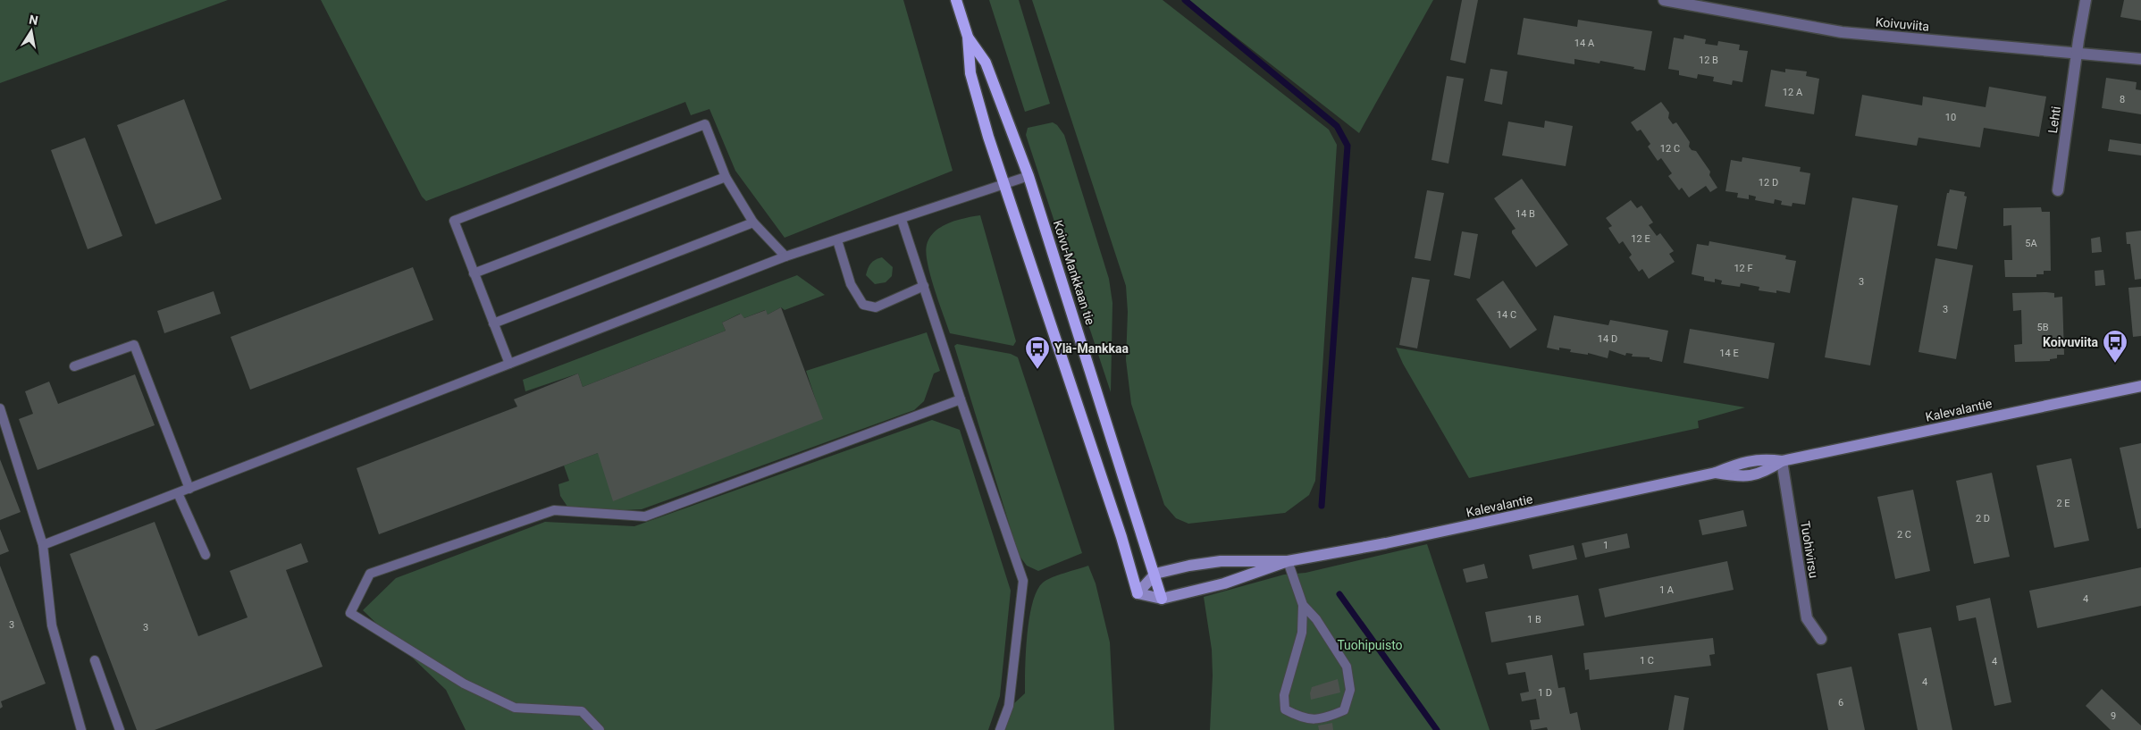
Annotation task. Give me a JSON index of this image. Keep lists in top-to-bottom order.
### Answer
{
  "streets": {
    "main road": ["Koivu-Mankkaan tie", "Kalevalantie"],
    "street": ["Koivuviita", "Lehti", "Tuohivirsu"]
  },
  "crossings": [
    ["Koivuviita", "Lehti"],
    ["Koivu-Mankkaan tie", "Kalevalantie"],
    ["Kalevalantie", "Tuohivirsu"]
  ],
  "parks": ["Tuohipuisto"],
  "places": {
    "bus stop": ["Koivuviita", "Ylä-Mankkaa"]
  },
  "house_numbers": [
    "14 A",
    "12 B",
    "12 A",
    "8",
    "10",
    "12 C",
    "12 D",
    "14 B",
    "12 E",
    "5A",
    "12 F",
    "3",
    "3",
    "14 C",
    "5B",
    "14 D",
    "14 E",
    "2 E",
    "2 D",
    "2 C",
    "1",
    "1 A",
    "4",
    "1 B",
    "3",
    "3",
    "1 C",
    "4",
    "4",
    "1 D",
    "6",
    "9"
  ],
  "north": "top"
}
